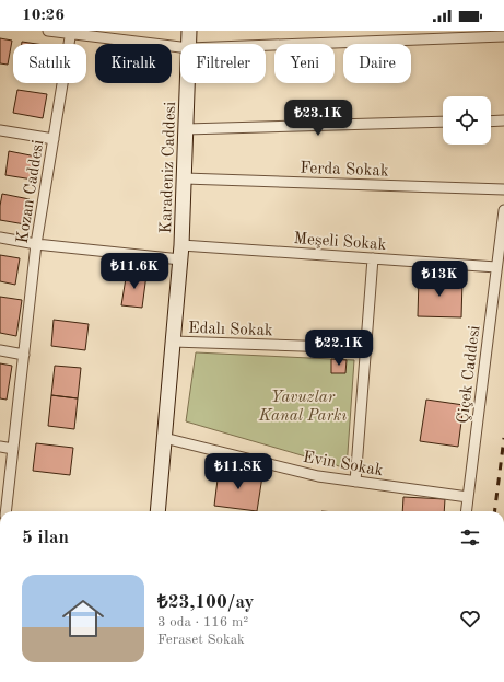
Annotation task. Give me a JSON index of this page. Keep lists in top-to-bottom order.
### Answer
{
  "streets": {
    "street": [
      "Karadeniz Caddesi",
      "Ferda Sokak",
      "Kozan Caddesi",
      "Meşeli Sokak",
      "Edalı Sokak",
      "Çiçek Caddesi",
      "Evin Sokak"
    ]
  },
  "crossings": [
    ["Karadeniz Caddesi", "Ferda Sokak"],
    ["Karadeniz Caddesi", "Meşeli Sokak"],
    ["Karadeniz Caddesi", "Edalı Sokak"],
    ["Karadeniz Caddesi", "Evin Sokak"],
    ["Kozan Caddesi", "Meşeli Sokak"],
    ["Meşeli Sokak", "Çiçek Caddesi"],
    ["Çiçek Caddesi", "Evin Sokak"]
  ],
  "parks": ["Yavuzlar Kanal Parkı"],
  "page": {
    "status": "10:26",
    "chip": [
      "Satılık",
      "Kiralık",
      "Filtreler",
      "Yeni",
      "Daire"
    ],
    "price": [
      "₺23.1K",
      "₺11.6K",
      "₺13K",
      "₺22.1K",
      "₺11.8K"
    ],
    "heading": "5 ilan",
    "list": [
      {
        "name": "₺23,100/ay",
        "note": "3 oda · 116 m² · Feraset Sokak"
      }
    ]
  }
}
